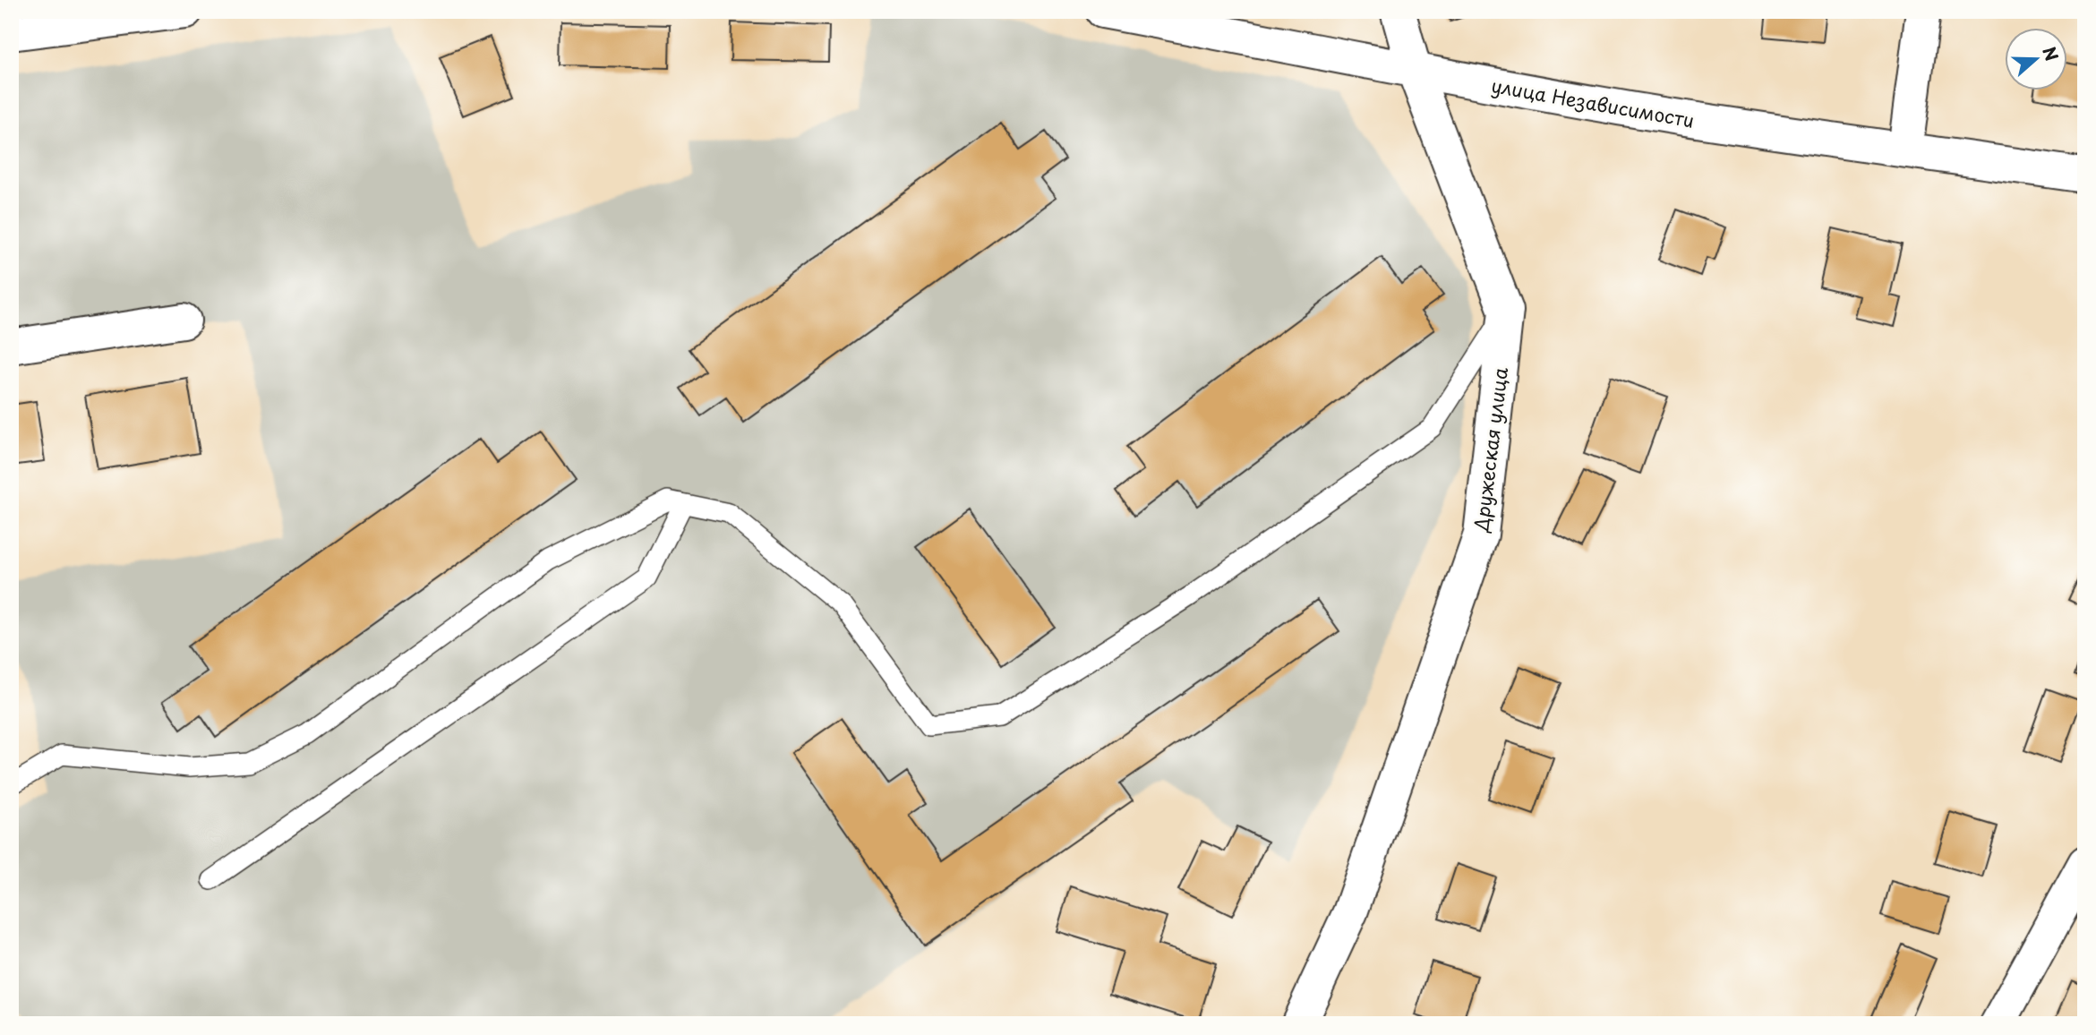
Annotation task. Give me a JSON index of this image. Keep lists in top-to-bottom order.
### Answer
{
  "streets": {
    "street": ["улица Независимости", "Дружеская улица"]
  },
  "crossings": [
    ["улица Независимости", "Дружеская улица"]
  ],
  "north": "right"
}
